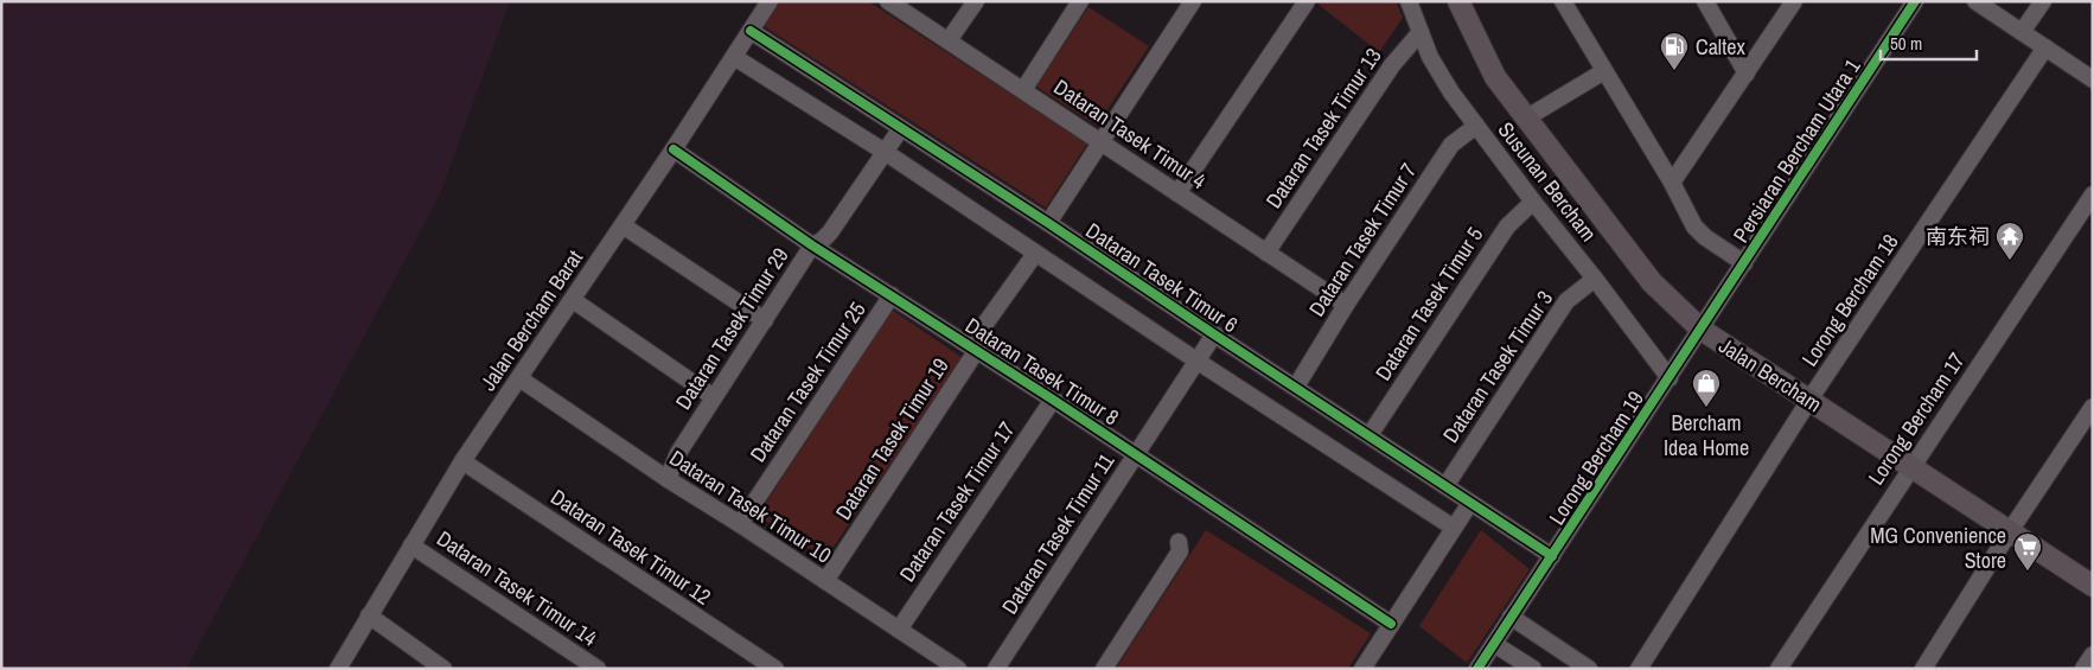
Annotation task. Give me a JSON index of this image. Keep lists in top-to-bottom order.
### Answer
{
  "streets": {
    "main road": ["Jalan Bercham"],
    "street": [
      "Dataran Tasek Timur 13",
      "Dataran Tasek Timur 4",
      "Persiaran Bercham Utara 1",
      "Susunan Bercham",
      "Dataran Tasek Timur 7",
      "Dataran Tasek Timur 6",
      "Lorong Bercham 18",
      "Dataran Tasek Timur 5",
      "Jalan Bercham Barat",
      "Dataran Tasek Timur 29",
      "Dataran Tasek Timur 3",
      "Dataran Tasek Timur 8",
      "Dataran Tasek Timur 25",
      "Lorong Bercham 17",
      "Dataran Tasek Timur 19",
      "Lorong Bercham 19",
      "Dataran Tasek Timur 17",
      "Dataran Tasek Timur 10",
      "Dataran Tasek Timur 11",
      "Dataran Tasek Timur 12",
      "Dataran Tasek Timur 14"
    ]
  },
  "crossings": [
    ["Dataran Tasek Timur 13", "Dataran Tasek Timur 4"],
    ["Dataran Tasek Timur 13", "Susunan Bercham"],
    ["Dataran Tasek Timur 4", "Dataran Tasek Timur 7"],
    ["Persiaran Bercham Utara 1", "Jalan Bercham"],
    ["Persiaran Bercham Utara 1", "Lorong Bercham 19"],
    ["Susunan Bercham", "Dataran Tasek Timur 7"],
    ["Susunan Bercham", "Dataran Tasek Timur 5"],
    ["Susunan Bercham", "Dataran Tasek Timur 3"],
    ["Susunan Bercham", "Lorong Bercham 19"],
    ["Dataran Tasek Timur 7", "Dataran Tasek Timur 6"],
    ["Dataran Tasek Timur 6", "Dataran Tasek Timur 5"],
    ["Dataran Tasek Timur 6", "Jalan Bercham Barat"],
    ["Dataran Tasek Timur 6", "Dataran Tasek Timur 29"],
    ["Dataran Tasek Timur 6", "Dataran Tasek Timur 3"],
    ["Dataran Tasek Timur 6", "Lorong Bercham 19"],
    ["Dataran Tasek Timur 6", "Dataran Tasek Timur 11"],
    ["Lorong Bercham 18", "Jalan Bercham"],
    ["Jalan Bercham Barat", "Dataran Tasek Timur 8"],
    ["Jalan Bercham Barat", "Dataran Tasek Timur 10"],
    ["Jalan Bercham Barat", "Dataran Tasek Timur 12"],
    ["Jalan Bercham Barat", "Dataran Tasek Timur 14"],
    ["Dataran Tasek Timur 29", "Dataran Tasek Timur 8"],
    ["Dataran Tasek Timur 29", "Dataran Tasek Timur 10"],
    ["Dataran Tasek Timur 8", "Dataran Tasek Timur 25"],
    ["Dataran Tasek Timur 8", "Dataran Tasek Timur 19"],
    ["Dataran Tasek Timur 8", "Dataran Tasek Timur 17"],
    ["Dataran Tasek Timur 8", "Dataran Tasek Timur 11"],
    ["Jalan Bercham", "Lorong Bercham 17"],
    ["Jalan Bercham", "Lorong Bercham 19"],
    ["Dataran Tasek Timur 25", "Dataran Tasek Timur 10"],
    ["Dataran Tasek Timur 19", "Dataran Tasek Timur 10"],
    ["Dataran Tasek Timur 17", "Dataran Tasek Timur 10"]
  ],
  "places": {
    "fuel station": ["Caltex"],
    "temple": ["南东祠"],
    "shop": ["Bercham Idea Home"],
    "supermarket": ["MG Convenience Store"]
  },
  "scale_bar": "50 m"
}
